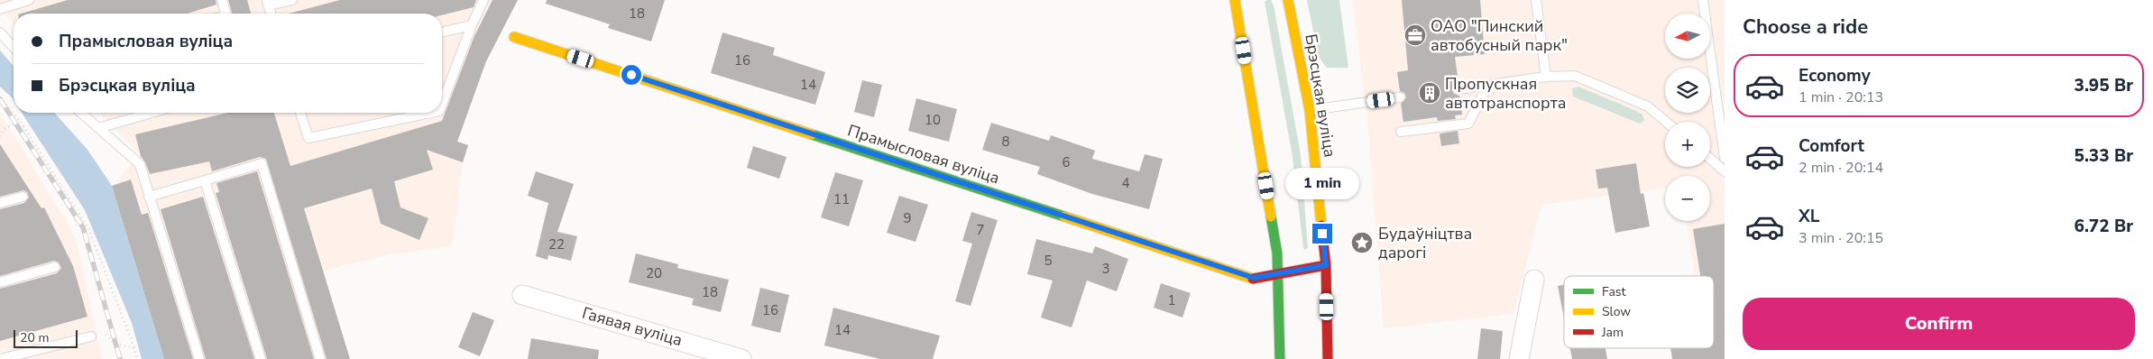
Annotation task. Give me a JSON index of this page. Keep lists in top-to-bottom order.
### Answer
{
  "streets": {
    "street": ["Брэсцкая вуліца", "Прамысловая вуліца", "Гаявая вуліца"]
  },
  "crossings": [
    ["Брэсцкая вуліца", "Прамысловая вуліца"]
  ],
  "places": {
    "office": ["ОАО \"Пинский автобусный парк\""],
    "building": ["Пропускная автотранспорта"],
    "place": ["Будаўніцтва дарогі"]
  },
  "house_numbers": [
    "18",
    "16",
    "14",
    "10",
    "8",
    "6",
    "4",
    "11",
    "9",
    "7",
    "22",
    "5",
    "3",
    "20",
    "18",
    "1",
    "16",
    "14"
  ],
  "legend": ["Fast", "Slow", "Jam"],
  "scale_bar": "20 m",
  "north": "left",
  "page": {
    "heading": "Choose a ride",
    "map_buttons": ["+", "−"],
    "banner": ["Прамысловая вуліца", "Брэсцкая вуліца"],
    "list": [
      {
        "name": "Economy",
        "note": "1 min · 20:13",
        "value": "3.95 Br"
      },
      {
        "name": "Comfort",
        "note": "2 min · 20:14",
        "value": "5.33 Br"
      },
      {
        "name": "XL",
        "note": "3 min · 20:15",
        "value": "6.72 Br"
      }
    ],
    "bubble": "1 min",
    "buttons": "Confirm",
    "scale": "20 m"
  }
}
